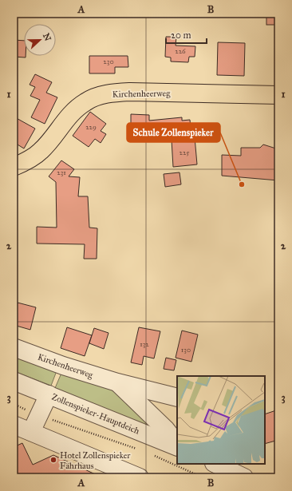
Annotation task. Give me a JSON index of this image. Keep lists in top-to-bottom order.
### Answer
{
  "streets": {
    "main road": ["Kirchenheerweg"],
    "street": ["Zollenspieker-Hauptdeich"]
  },
  "places": ["Schule Zollenspieker", "Hotel Zollenspieker Fährhaus"],
  "house_numbers": [
    "226",
    "230",
    "229",
    "225",
    "231",
    "132",
    "130"
  ],
  "scale_bar": "20 m",
  "north": "right",
  "grid": {
    "columns": ["A", "B"],
    "rows": ["1", "2", "3"]
  }
}
